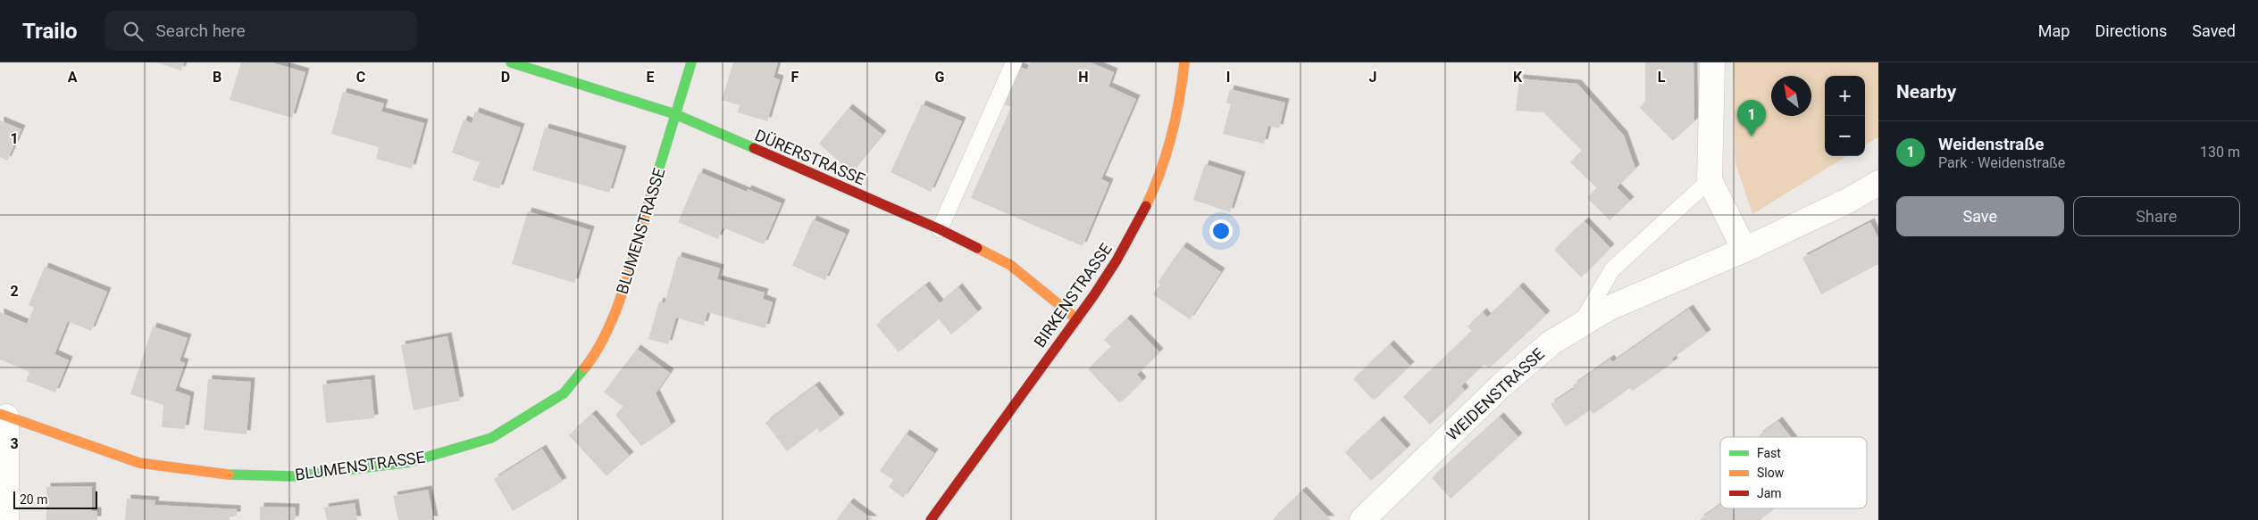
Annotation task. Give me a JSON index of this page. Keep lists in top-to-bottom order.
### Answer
{
  "streets": {
    "street": [
      "DÜRERSTRASSE",
      "BLUMENSTRASSE",
      "BIRKENSTRASSE",
      "WEIDENSTRASSE"
    ]
  },
  "crossings": [
    ["DÜRERSTRASSE", "BLUMENSTRASSE"],
    ["DÜRERSTRASSE", "BIRKENSTRASSE"]
  ],
  "legend": ["Fast", "Slow", "Jam"],
  "scale_bar": "20 m",
  "north": "top left",
  "page": {
    "header": "Trailo",
    "search": "Search here",
    "nav": ["Map", "Directions", "Saved"],
    "heading": "Nearby",
    "map_buttons": ["+", "−"],
    "pins": "1",
    "list": [
      {
        "mark": "1",
        "name": "Weidenstraße",
        "note": "Park · Weidenstraße",
        "value": "130 m"
      }
    ],
    "buttons": ["Save", "Share"],
    "scale": "20 m"
  },
  "grid": {
    "columns": [
      "A",
      "B",
      "C",
      "D",
      "E",
      "F",
      "G",
      "H",
      "I",
      "J",
      "K",
      "L"
    ],
    "rows": ["1", "2", "3"]
  }
}
